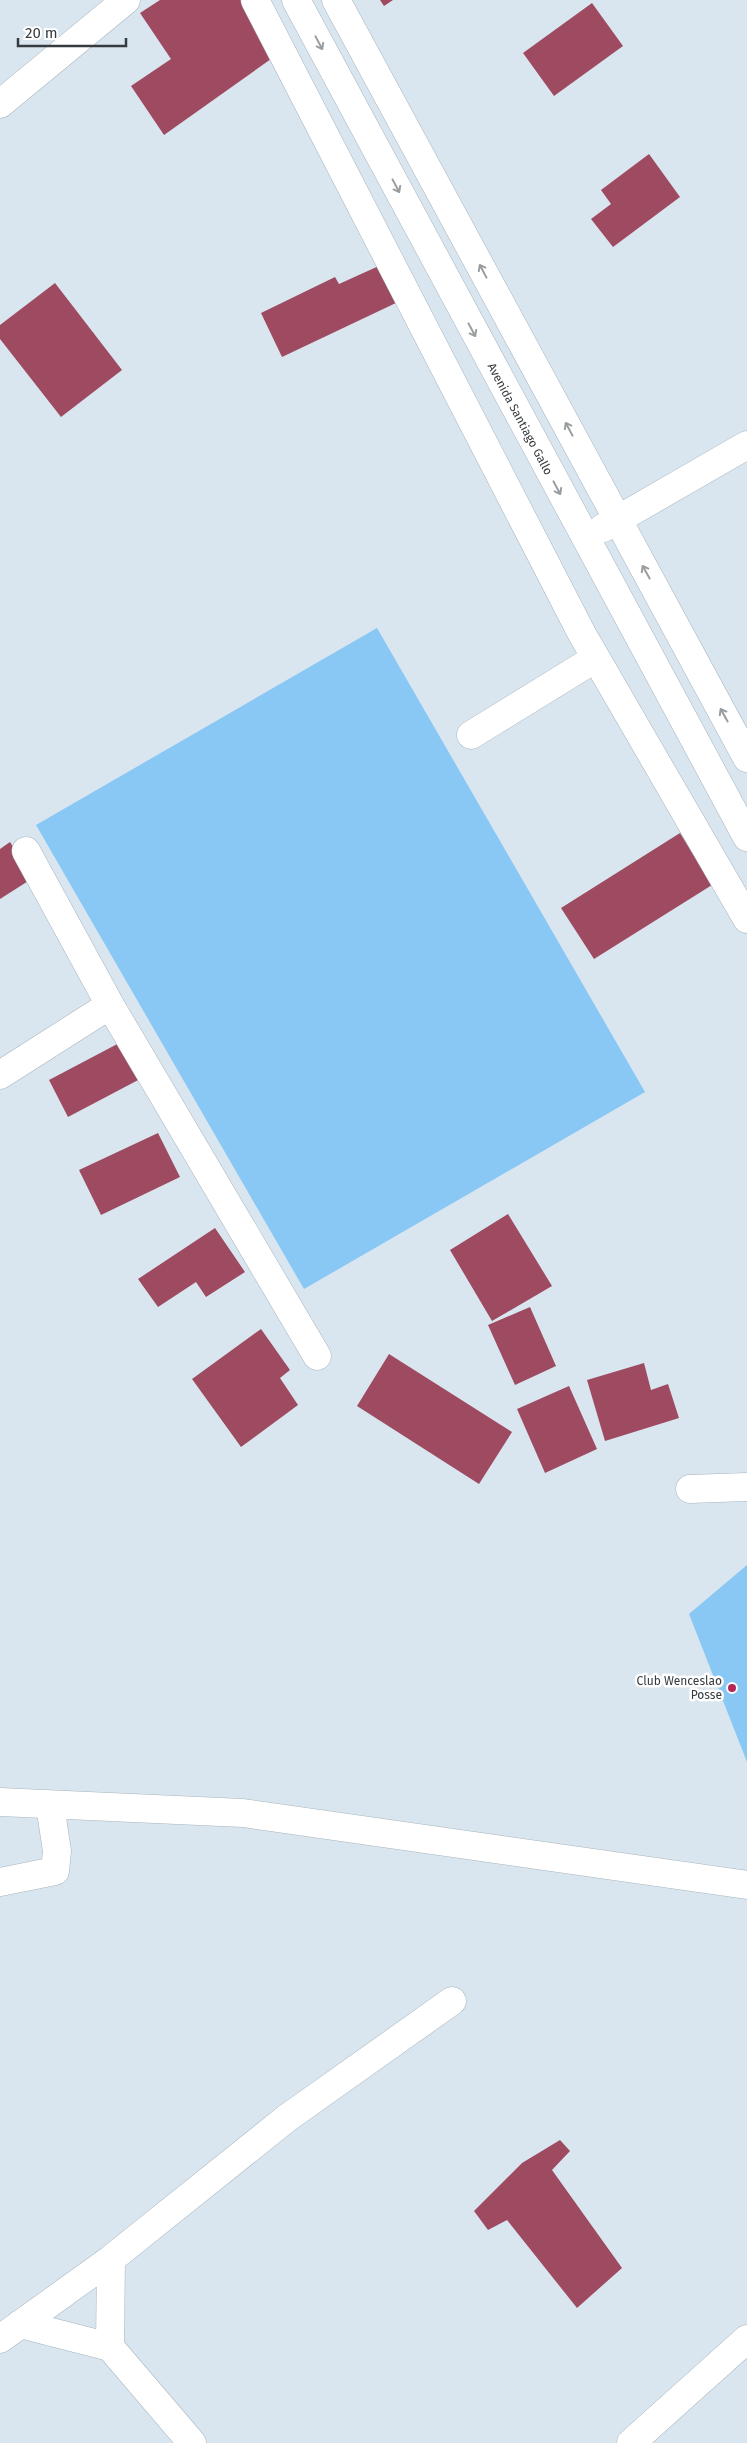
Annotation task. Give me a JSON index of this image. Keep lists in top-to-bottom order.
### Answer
{
  "streets": {
    "street": ["Avenida Santiago Gallo"]
  },
  "places": ["Club Wenceslao Posse"],
  "scale_bar": "20 m"
}
